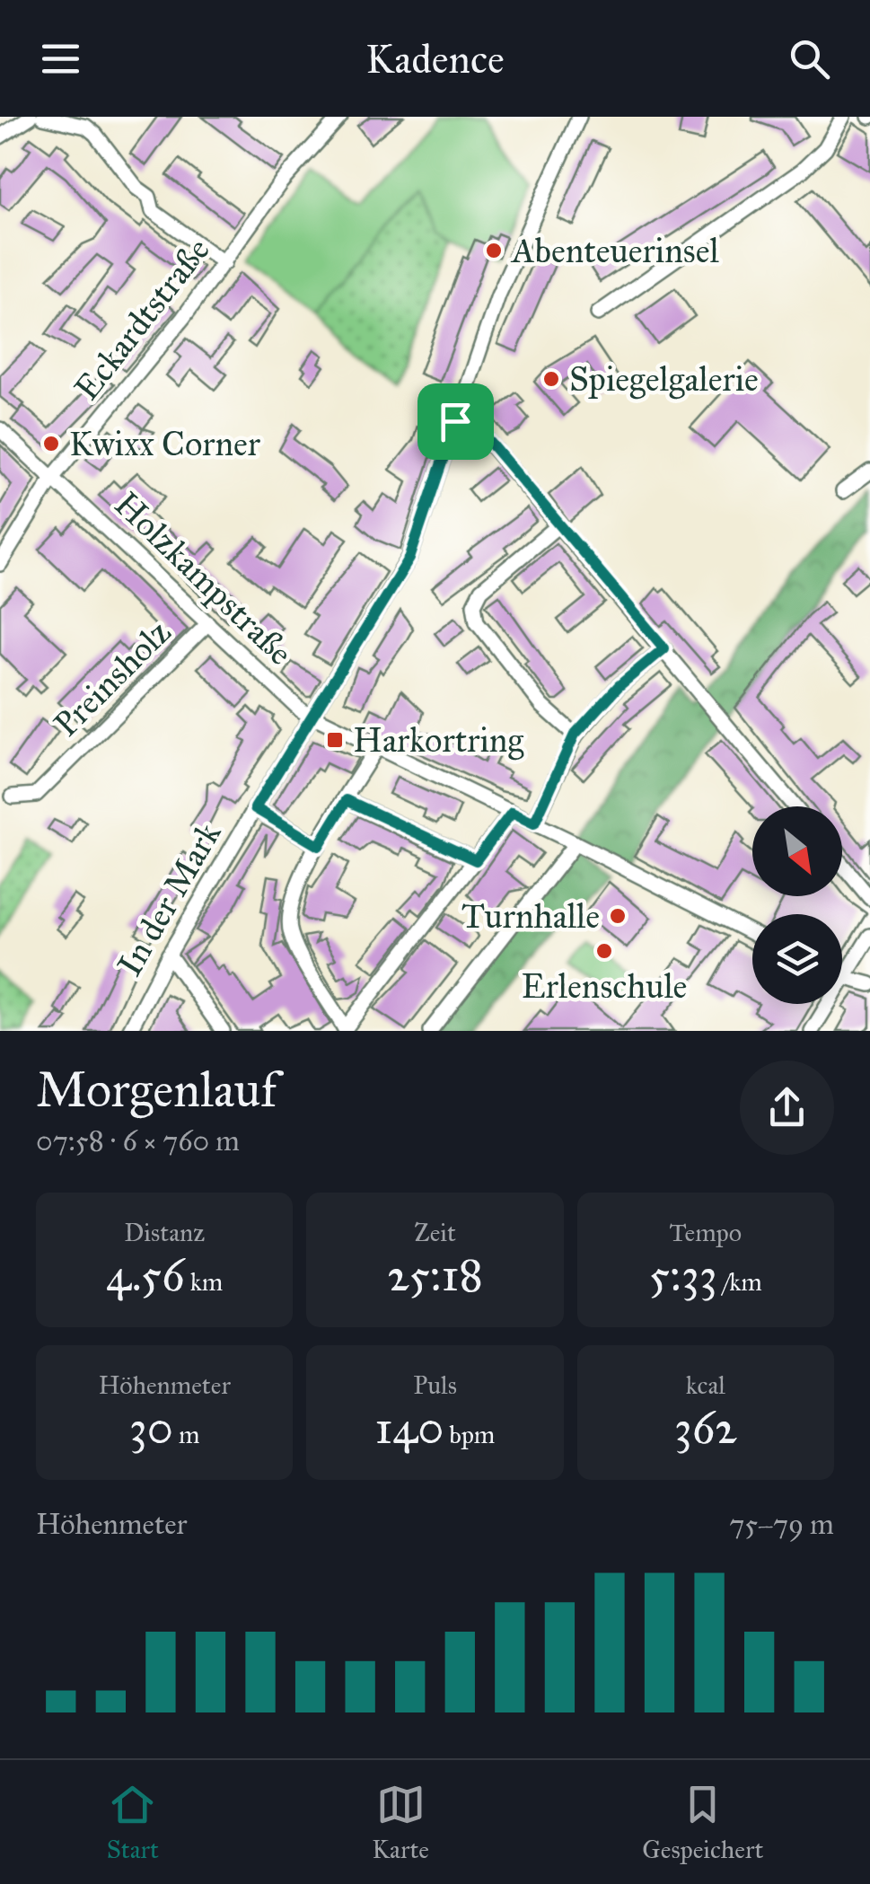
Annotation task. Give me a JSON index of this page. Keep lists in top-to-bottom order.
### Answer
{
  "streets": {
    "street": [
      "Eckardtstraße",
      "Holzkampstraße",
      "Preinsholz",
      "In der Mark"
    ]
  },
  "crossings": [
    ["Eckardtstraße", "Holzkampstraße"],
    ["Holzkampstraße", "Preinsholz"],
    ["Holzkampstraße", "In der Mark"]
  ],
  "places": {
    "other": [
      "Abenteuerinsel",
      "Spiegelgalerie",
      "Kwixx Corner",
      "Turnhalle",
      "Erlenschule"
    ],
    "transit": ["Harkortring"]
  },
  "north": "bottom right",
  "page": {
    "header": "Kadence",
    "heading": ["Morgenlauf", "07:58 · 6 × 760 m"],
    "stats": [
      ["Distanz", "4.56 km"],
      ["Zeit", "25:18"],
      ["Tempo", "5:33 /km"],
      ["Höhenmeter", "30 m"],
      ["Puls", "140 bpm"],
      ["kcal", "362"]
    ],
    "chart": ["Höhenmeter", "75–79 m"],
    "tabs": ["Start", "Karte", "Gespeichert"]
  }
}
